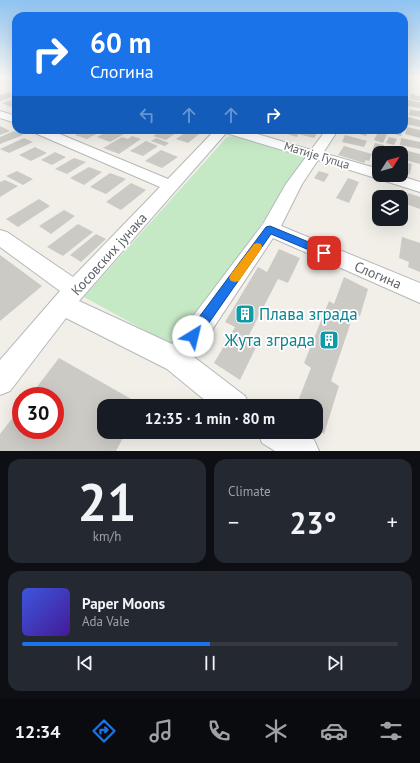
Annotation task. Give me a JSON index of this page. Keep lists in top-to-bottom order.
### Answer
{
  "streets": {
    "street": ["Матије Гупца", "Косовских јунака", "Слогина"]
  },
  "places": {
    "building": ["Плава зграда", "Жута зграда"]
  },
  "north": "top right",
  "page": {
    "turn": ["60 m", "Слогина"],
    "limit": "30",
    "trip": "12:35 · 1 min · 80 m",
    "tile": [
      ["21", "km/h"],
      "Climate"
    ],
    "heat": ["−", "23°", "+"],
    "song": ["Paper Moons", "Ada Vale"],
    "tabs": "12:34"
  }
}
